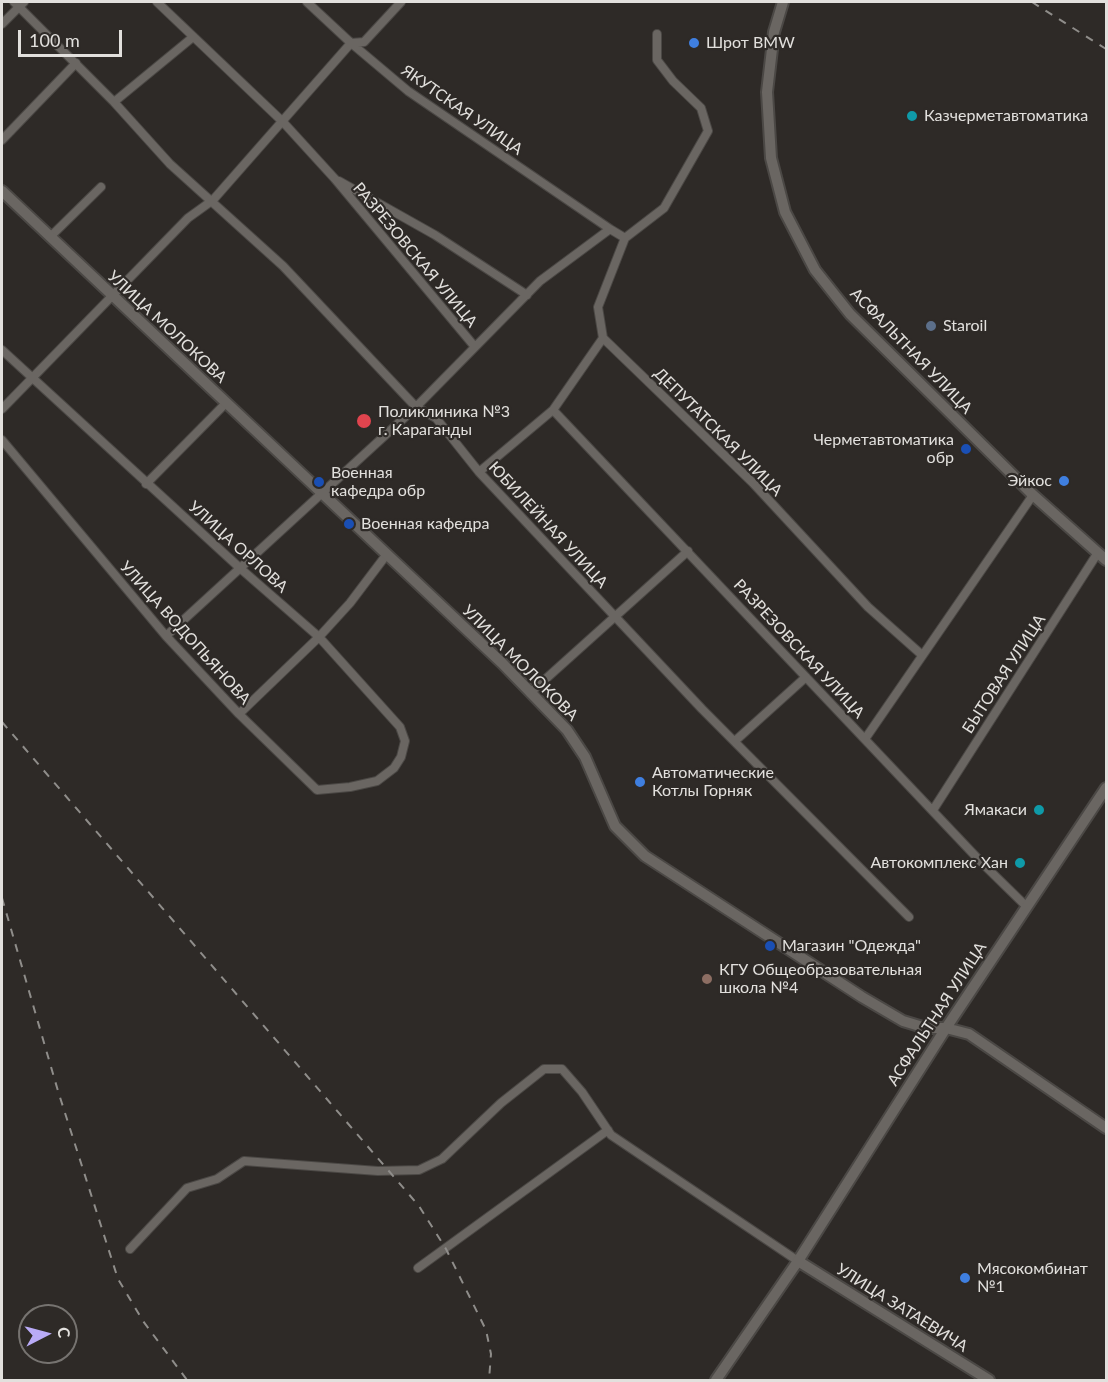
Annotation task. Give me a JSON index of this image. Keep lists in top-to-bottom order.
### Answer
{
  "streets": {
    "street": [
      "ЯКУТСКАЯ УЛИЦА",
      "РАЗРЕЗОВСКАЯ УЛИЦА",
      "УЛИЦА МОЛОКОВА",
      "АСФАЛЬТНАЯ УЛИЦА",
      "ДЕПУТАТСКАЯ УЛИЦА",
      "ЮБИЛЕЙНАЯ УЛИЦА",
      "УЛИЦА ОРЛОВА",
      "УЛИЦА ВОДОПЬЯНОВА",
      "БЫТОВАЯ УЛИЦА",
      "УЛИЦА ЗАТАЕВИЧА"
    ]
  },
  "crossings": [
    ["РАЗРЕЗОВСКАЯ УЛИЦА", "АСФАЛЬТНАЯ УЛИЦА"],
    ["РАЗРЕЗОВСКАЯ УЛИЦА", "БЫТОВАЯ УЛИЦА"],
    ["УЛИЦА МОЛОКОВА", "АСФАЛЬТНАЯ УЛИЦА"],
    ["АСФАЛЬТНАЯ УЛИЦА", "БЫТОВАЯ УЛИЦА"],
    ["АСФАЛЬТНАЯ УЛИЦА", "УЛИЦА ЗАТАЕВИЧА"],
    ["УЛИЦА ОРЛОВА", "УЛИЦА ВОДОПЬЯНОВА"]
  ],
  "places": [
    "Шрот BMW",
    "Казчерметавтоматика",
    "Staroil",
    "Поликлиника №3 г. Караганды",
    "Черметавтоматика обр",
    "Эйкос",
    "Военная кафедра обр",
    "Военная кафедра",
    "Автоматические Котлы Горняк",
    "Ямакаси",
    "Автокомплекс Хан",
    "Магазин \"Одежда\"",
    "КГУ Общеобразовательная школа №4",
    "Мясокомбинат №1"
  ],
  "scale_bar": "100 m",
  "north": "right"
}
